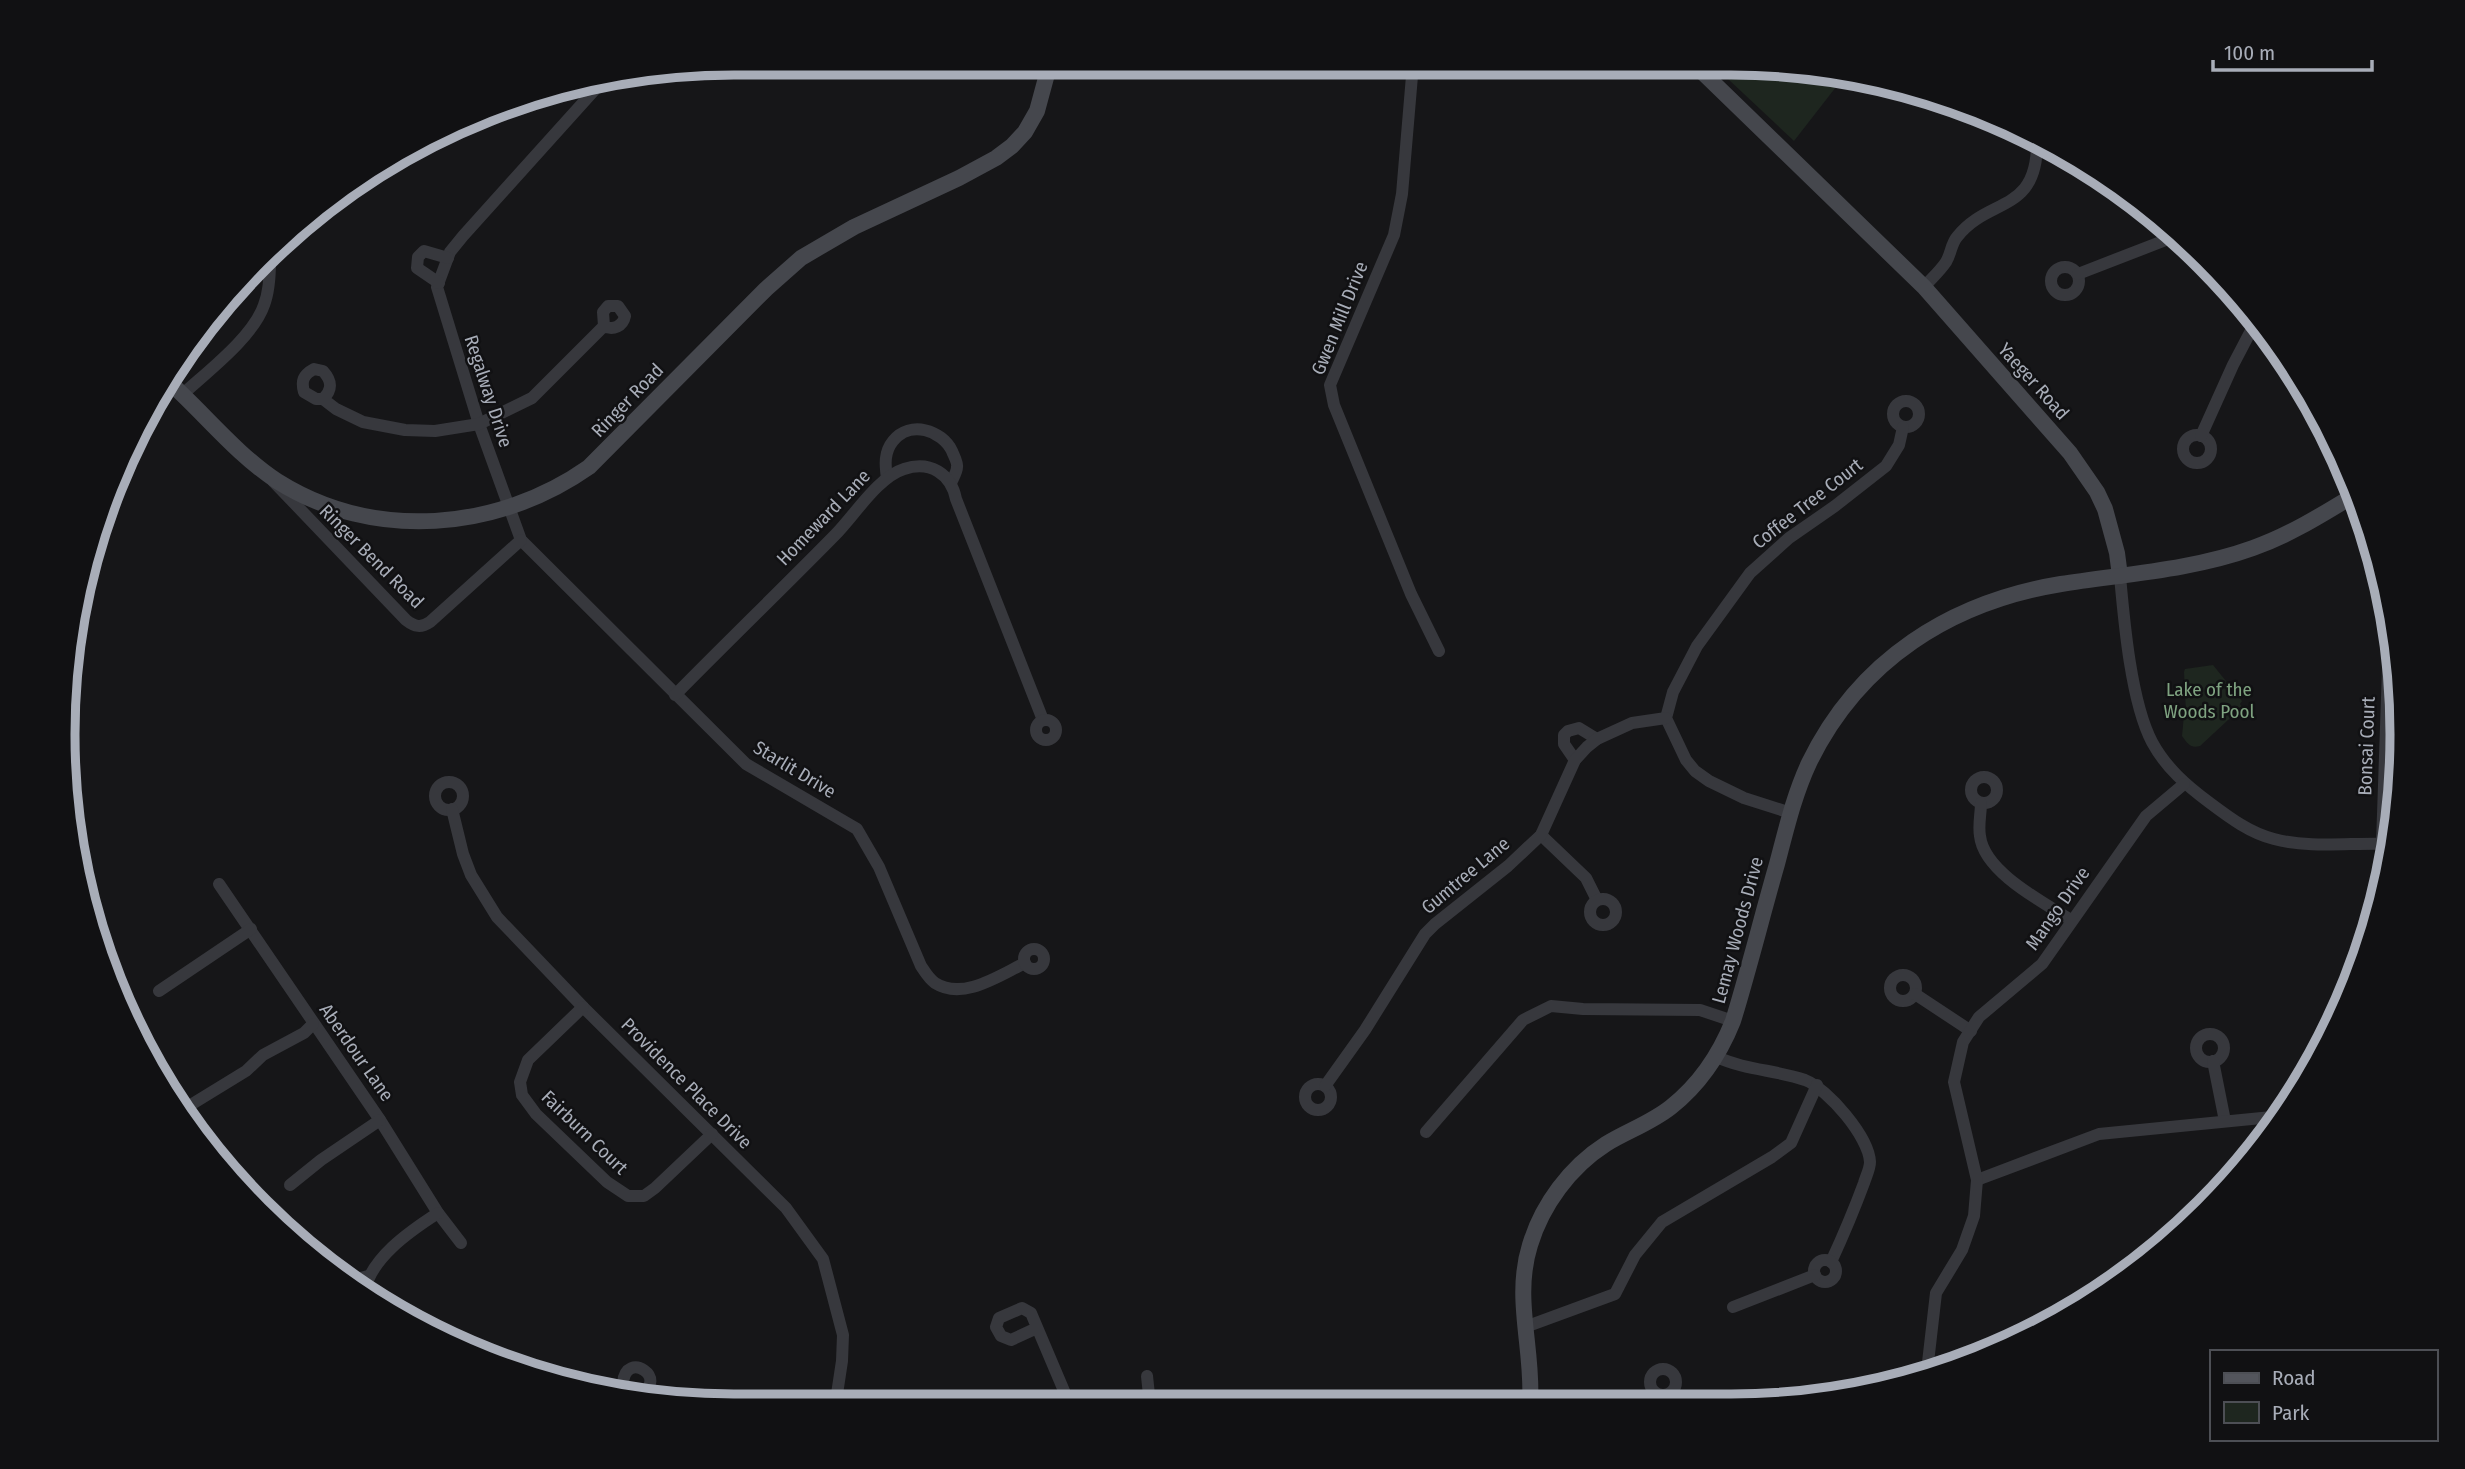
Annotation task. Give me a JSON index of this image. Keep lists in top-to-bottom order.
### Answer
{
  "streets": {
    "street": [
      "Gwen Mill Drive",
      "Yaeger Road",
      "Regalway Drive",
      "Ringer Road",
      "Coffee Tree Court",
      "Homeward Lane",
      "Ringer Bend Road",
      "Bonsai Court",
      "Starlit Drive",
      "Gumtree Lane",
      "Mango Drive",
      "Lemay Woods Drive",
      "Aberdour Lane",
      "Providence Place Drive",
      "Fairburn Court"
    ]
  },
  "crossings": [
    ["Yaeger Road", "Lemay Woods Drive"],
    ["Regalway Drive", "Ringer Road"],
    ["Regalway Drive", "Starlit Drive"],
    ["Ringer Road", "Ringer Bend Road"],
    ["Ringer Road", "Starlit Drive"],
    ["Coffee Tree Court", "Gumtree Lane"],
    ["Homeward Lane", "Starlit Drive"],
    ["Ringer Bend Road", "Starlit Drive"],
    ["Providence Place Drive", "Fairburn Court"]
  ],
  "parks": ["Lake of the Woods Pool"],
  "legend": ["Road", "Park"],
  "scale_bar": "100 m"
}
